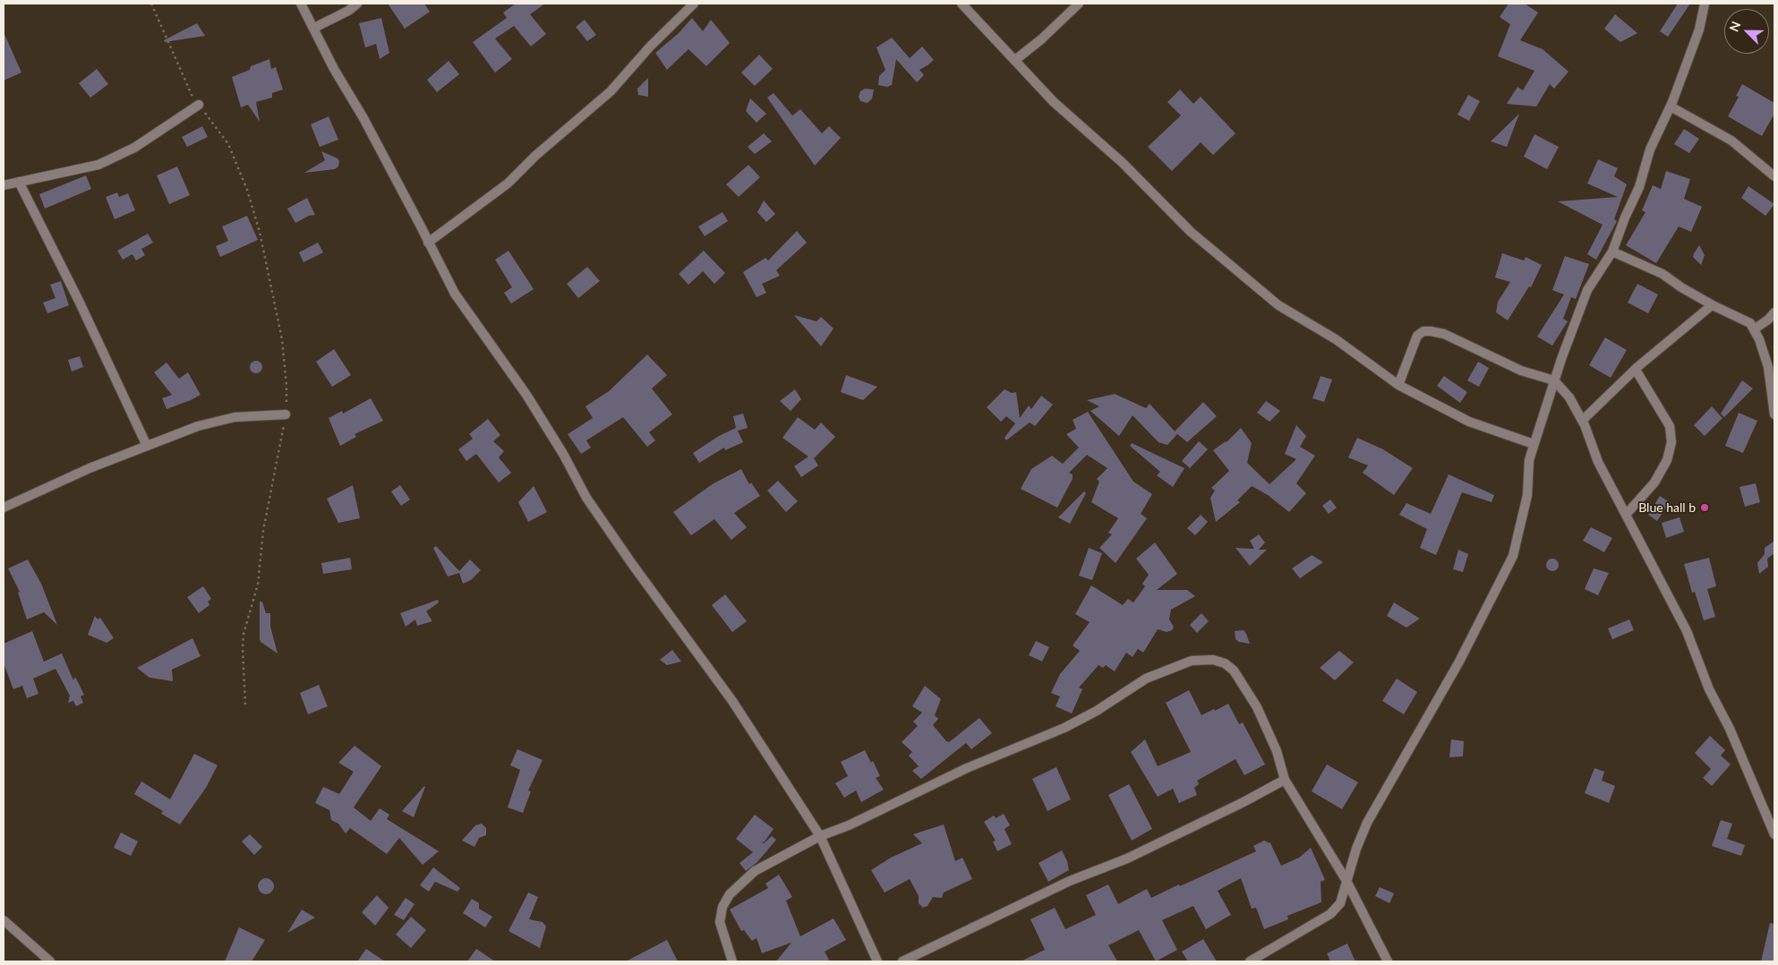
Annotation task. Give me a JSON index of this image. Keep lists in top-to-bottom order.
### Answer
{
  "places": ["Blue hall b"],
  "north": "top left"
}
